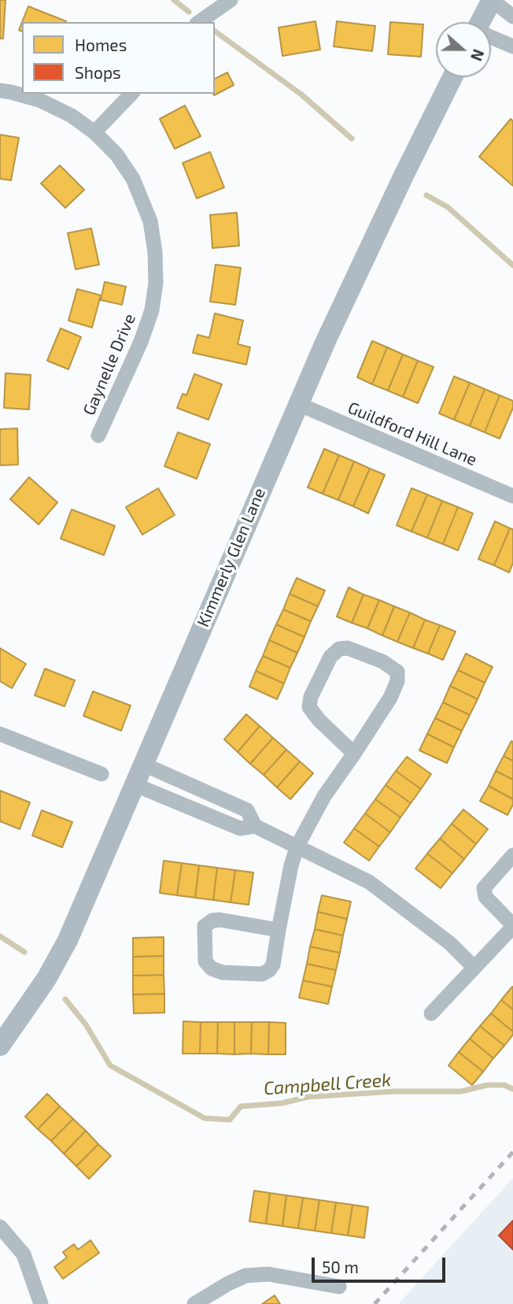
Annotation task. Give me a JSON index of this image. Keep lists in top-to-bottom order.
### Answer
{
  "streets": {
    "street": ["Gaynelle Drive", "Guildford Hill Lane", "Kimmerly Glen Lane"]
  },
  "crossings": [
    ["Guildford Hill Lane", "Kimmerly Glen Lane"]
  ],
  "water": ["Campbell Creek"],
  "legend": ["Homes", "Shops"],
  "scale_bar": "50 m",
  "north": "right"
}
